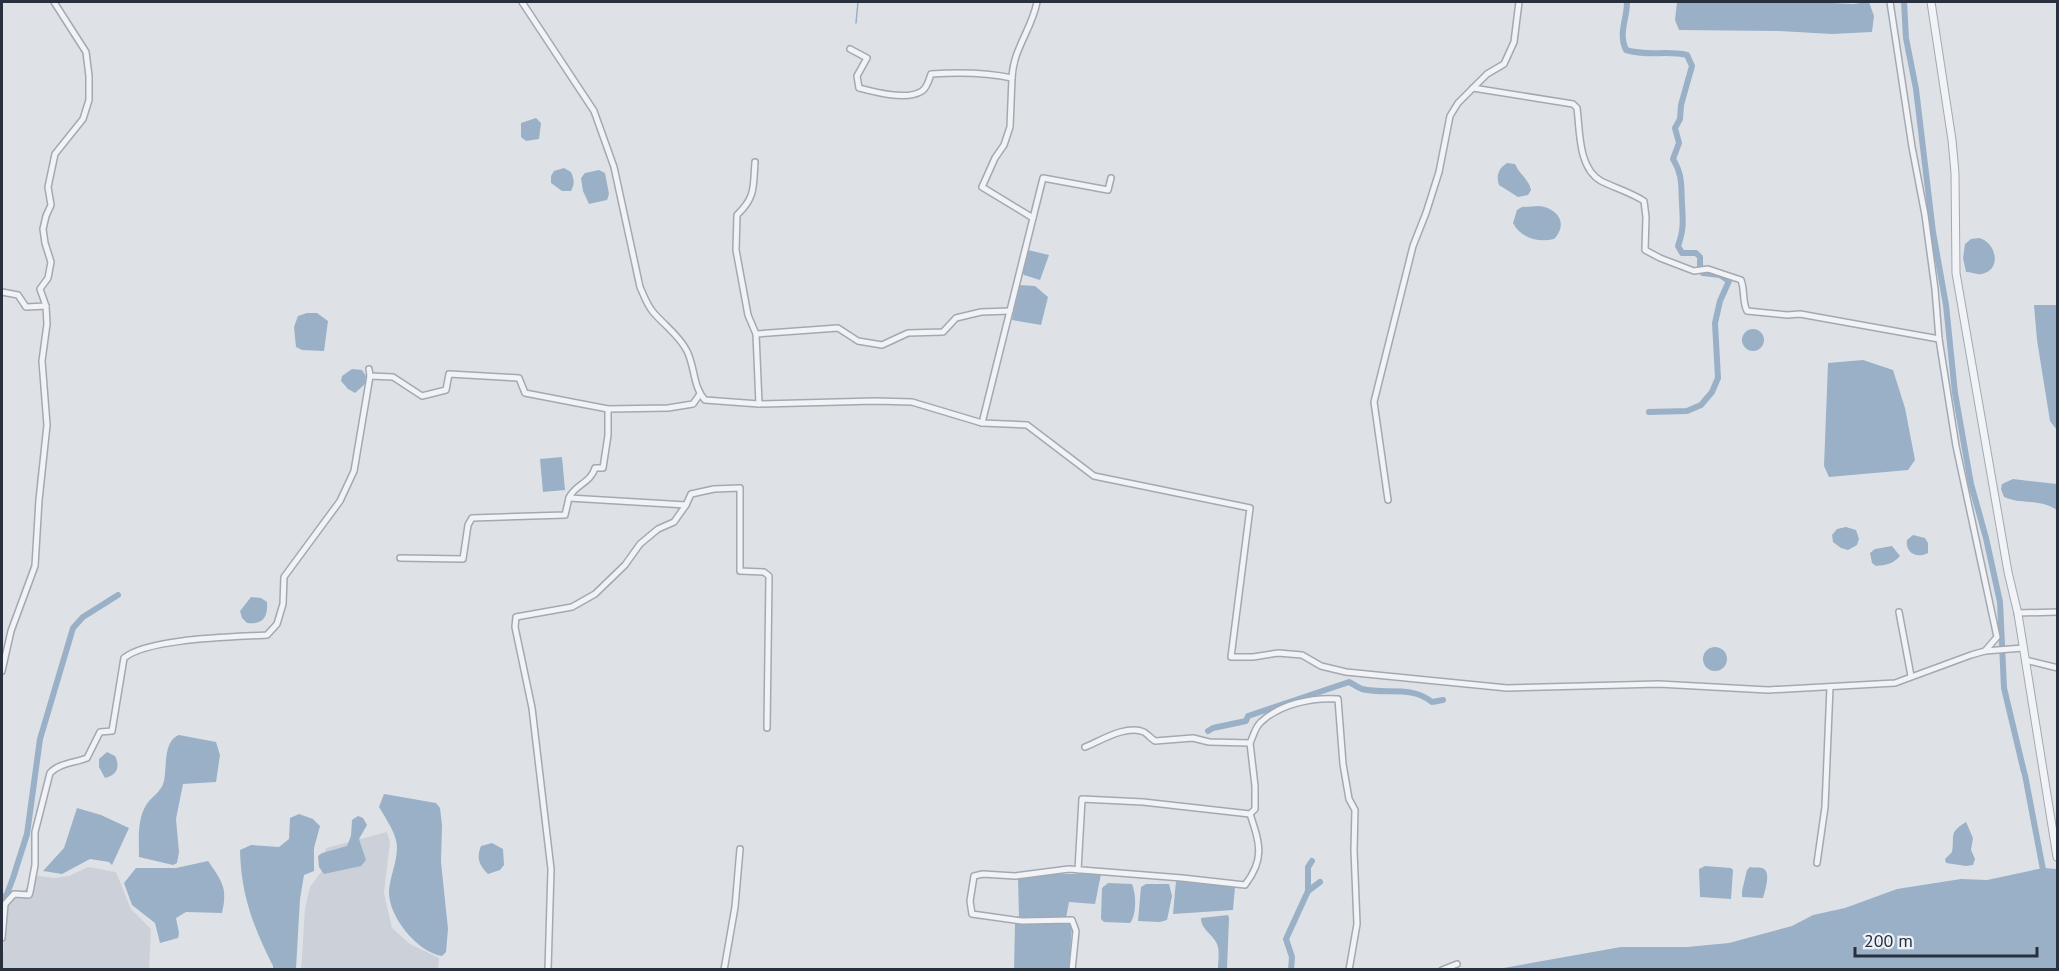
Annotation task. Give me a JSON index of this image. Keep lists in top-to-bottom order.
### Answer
{
  "scale_bar": "200 m"
}
